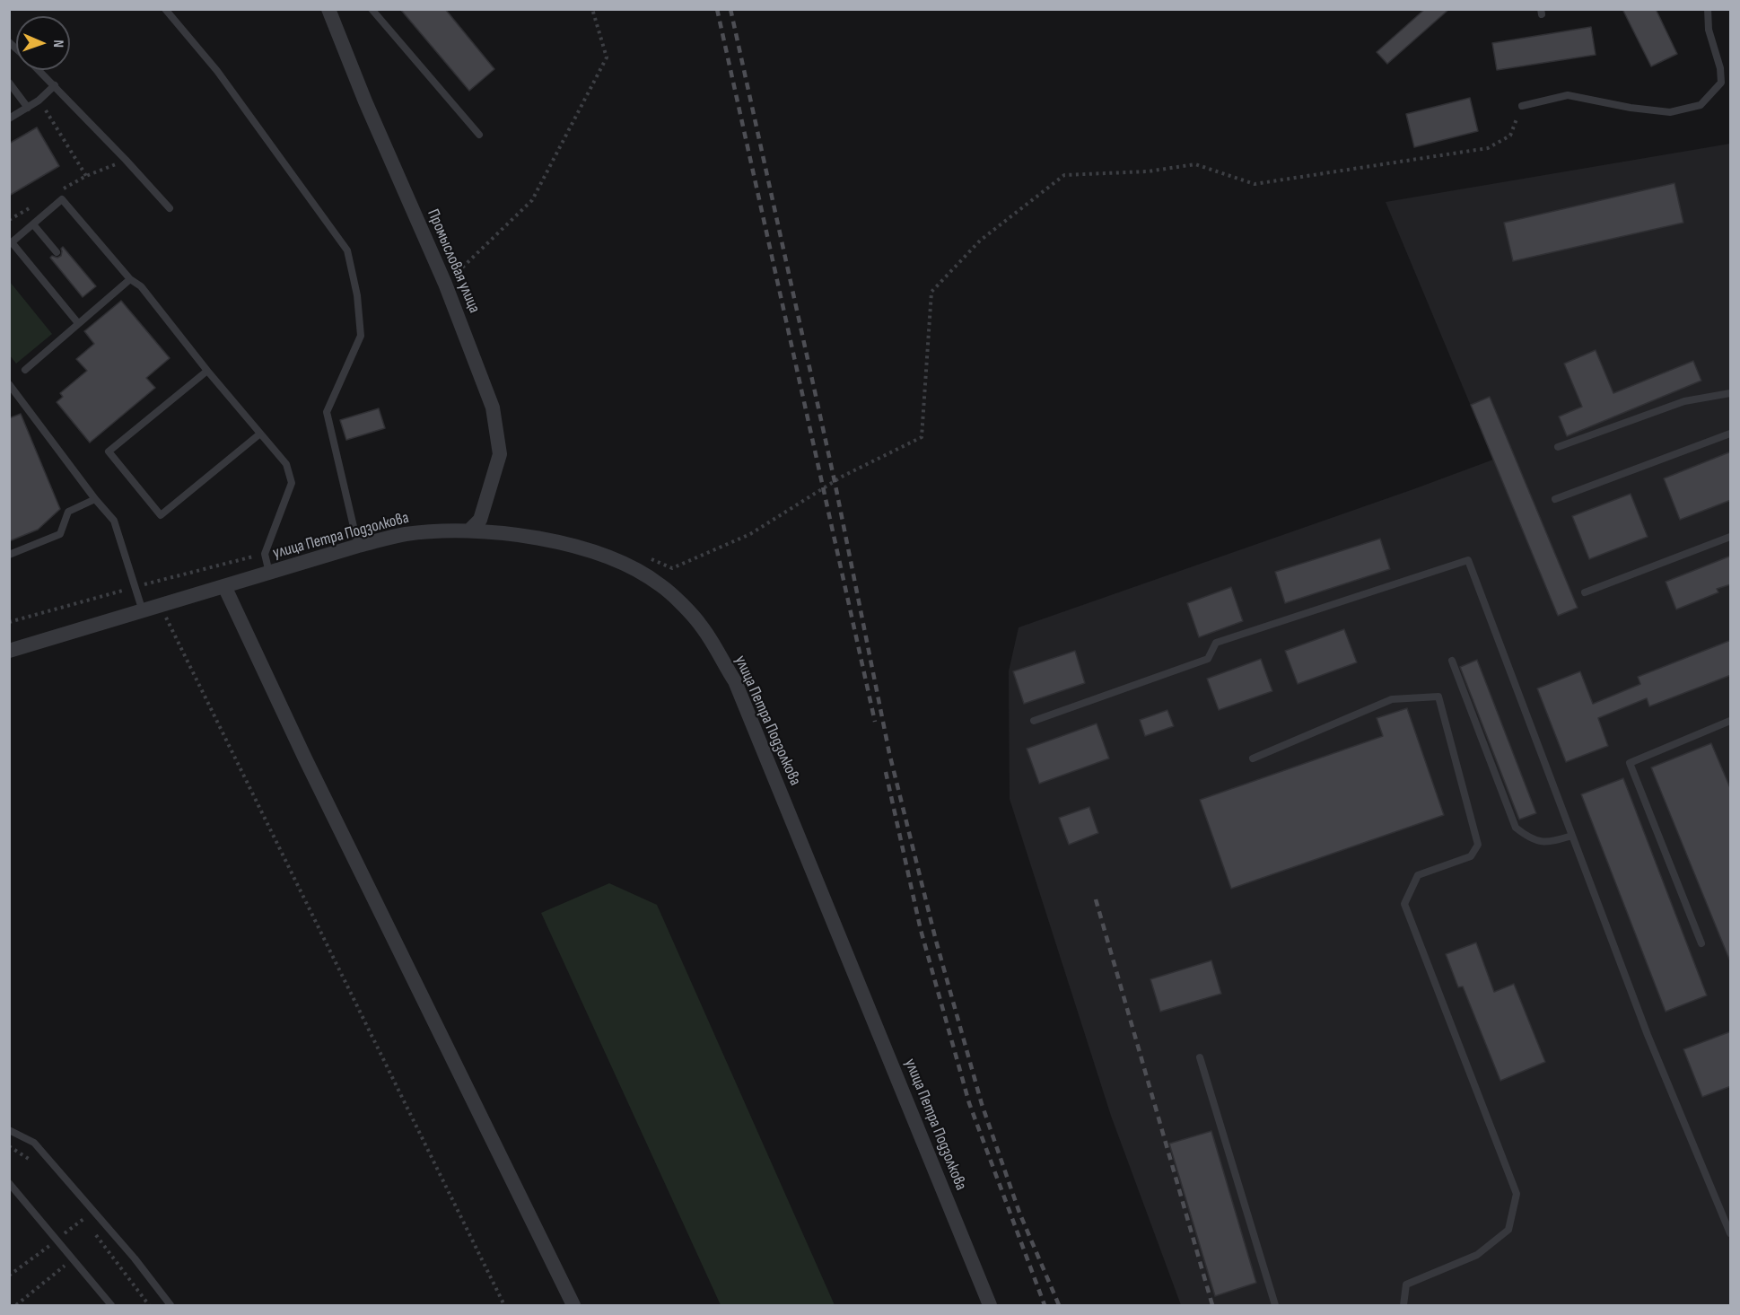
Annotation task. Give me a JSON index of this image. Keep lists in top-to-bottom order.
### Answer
{
  "streets": {
    "street": ["Промысловая улица", "улица Петра Подзолкова"]
  },
  "crossings": [
    ["Промысловая улица", "улица Петра Подзолкова"]
  ],
  "north": "right"
}
